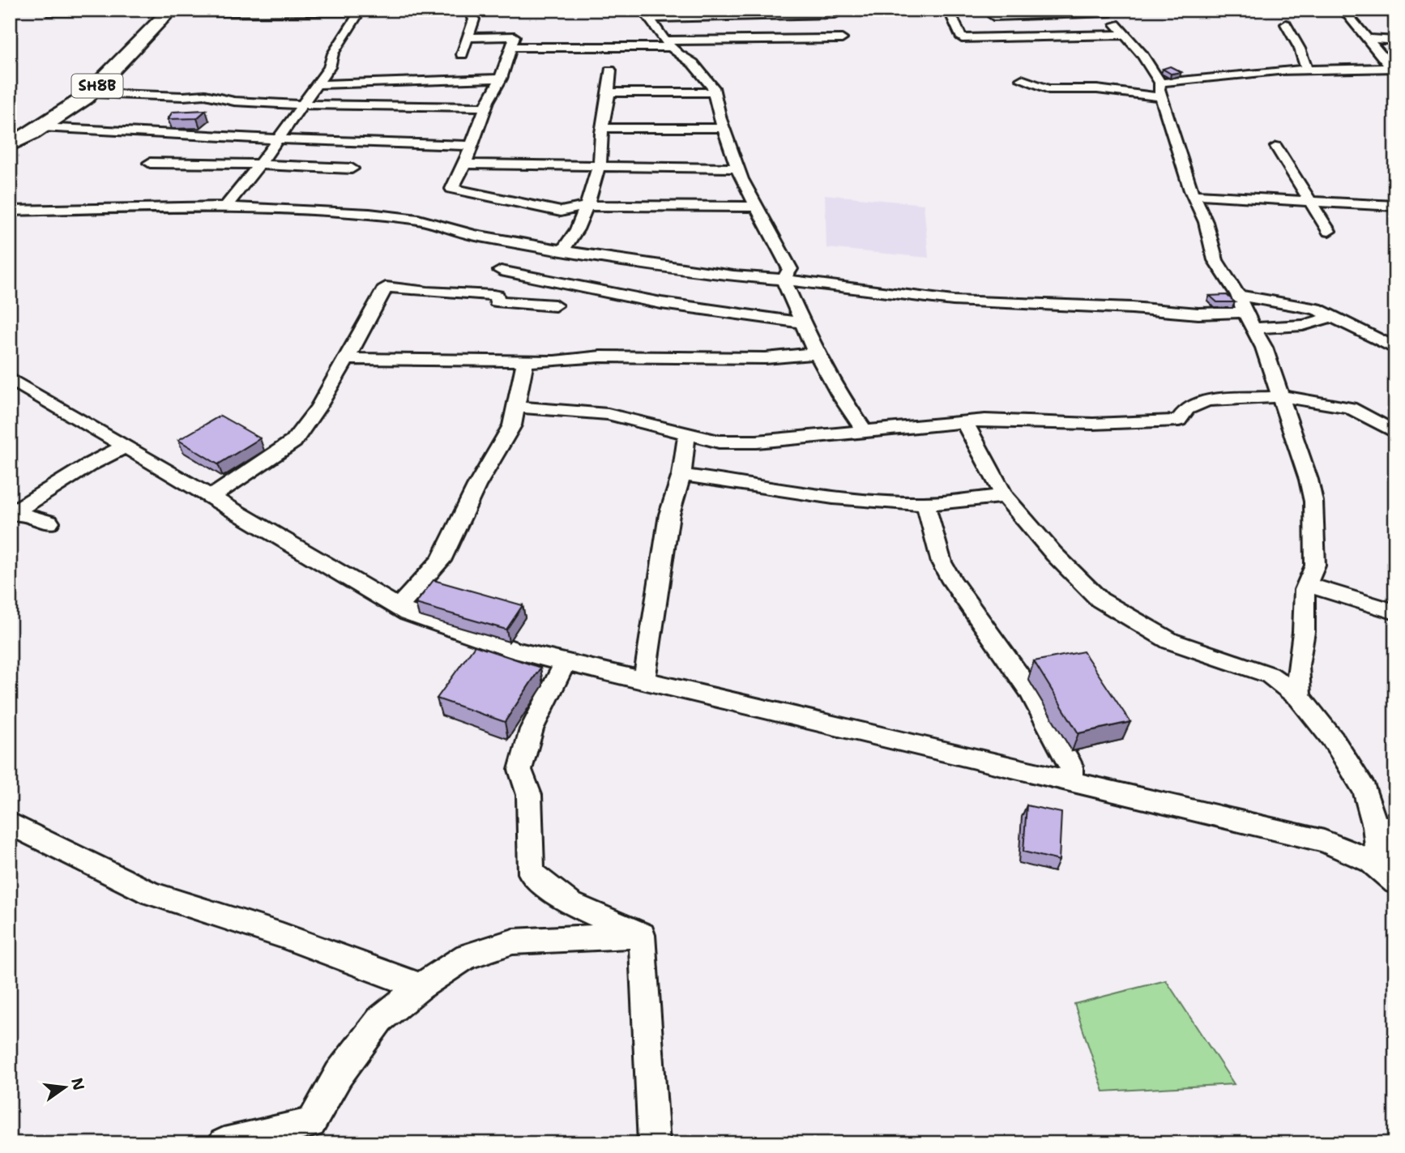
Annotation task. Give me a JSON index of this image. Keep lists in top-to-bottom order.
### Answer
{
  "streets": {
    "main road": ["SH8B"]
  },
  "north": "right"
}
